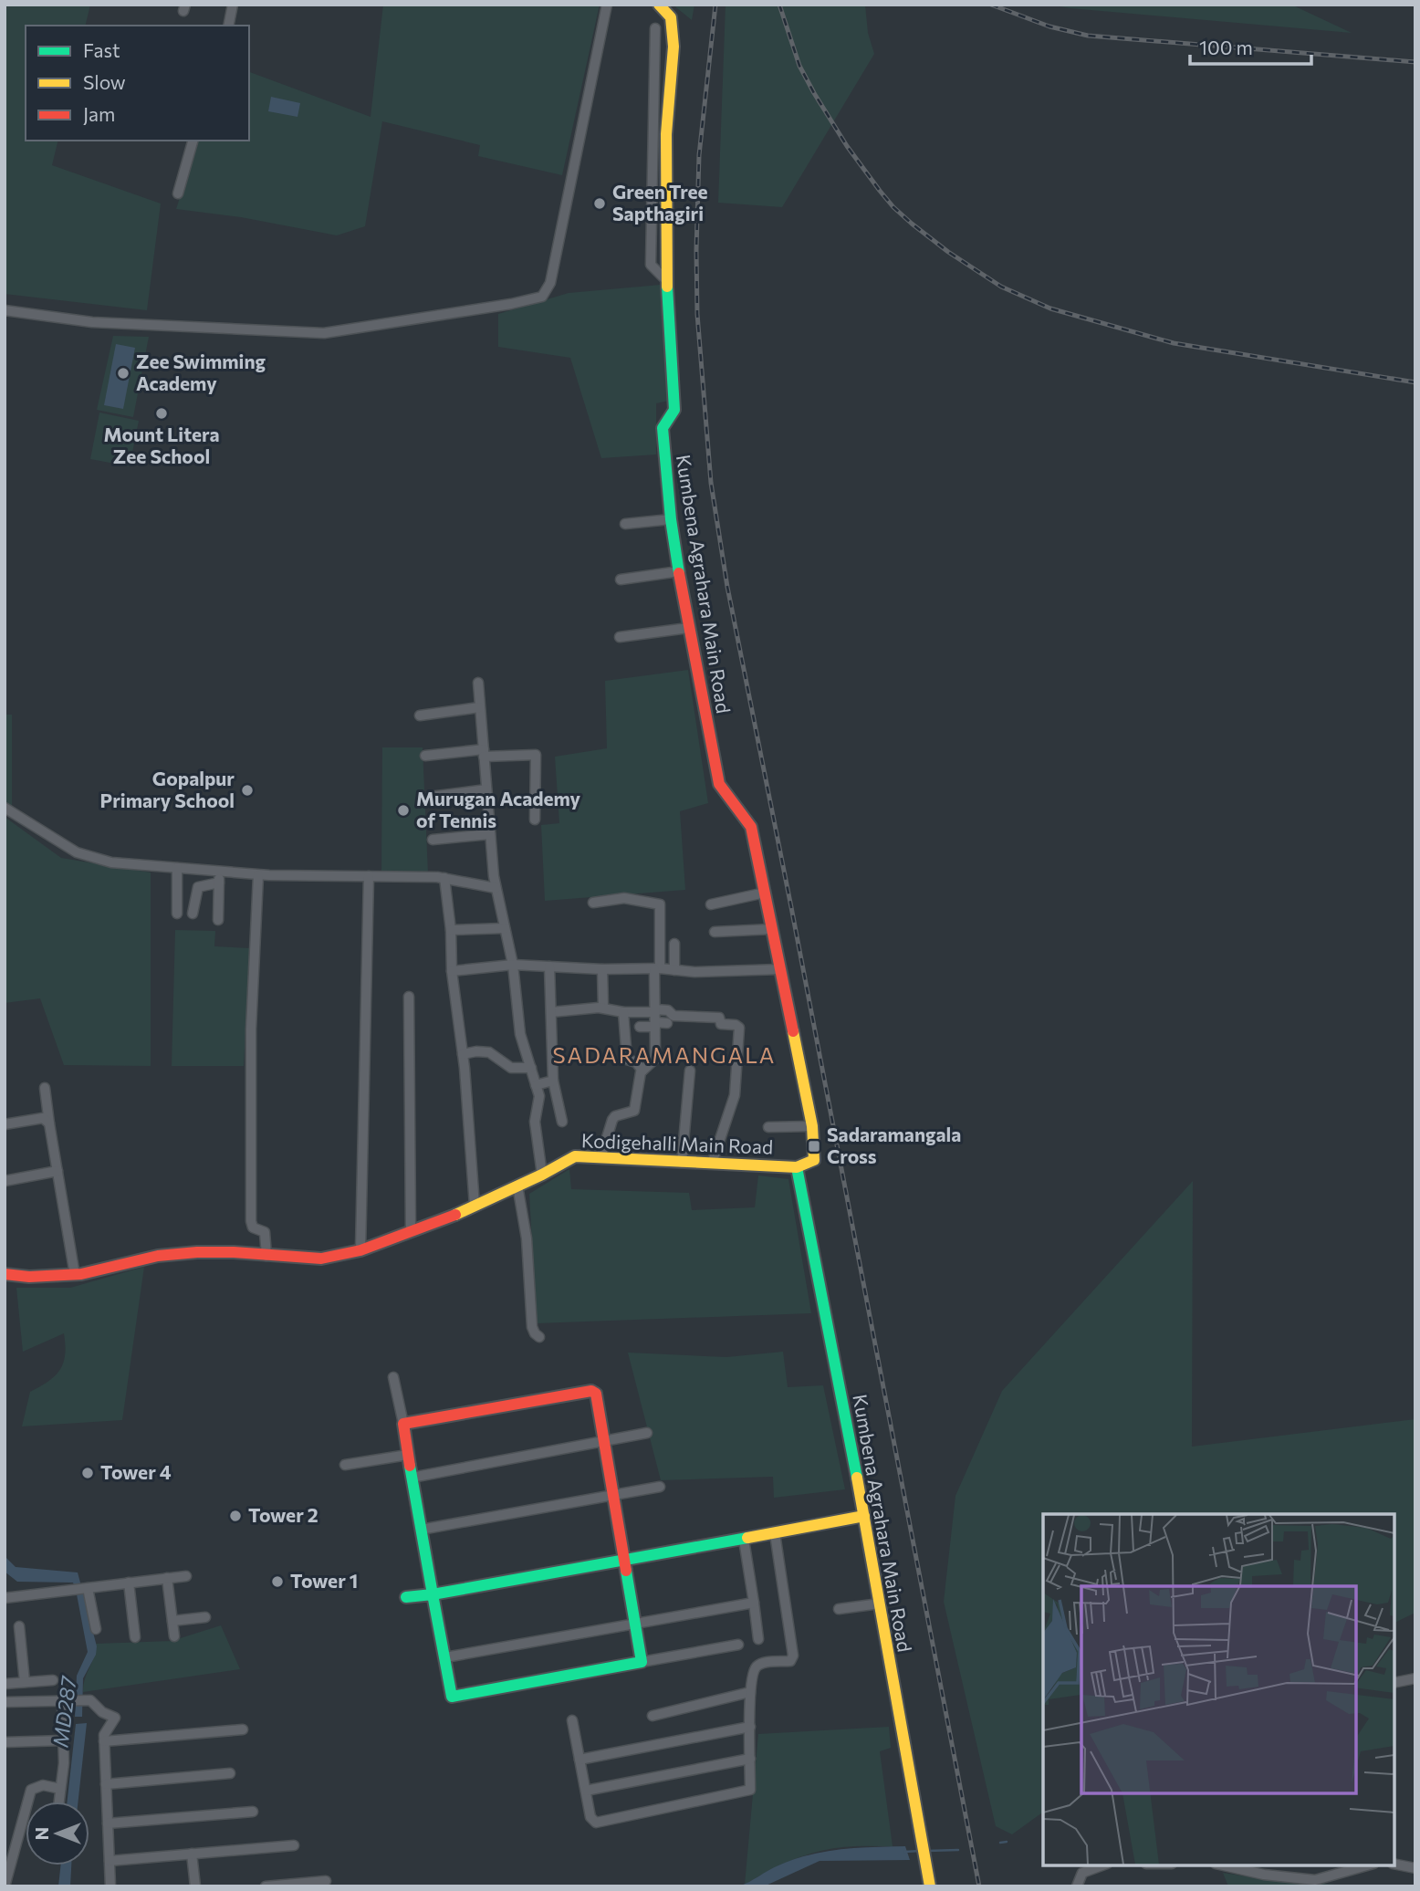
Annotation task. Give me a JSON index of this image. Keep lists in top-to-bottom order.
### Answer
{
  "streets": {
    "street": ["Kumbena Agrahara Main Road", "Kodigehalli Main Road"]
  },
  "crossings": [
    ["Kumbena Agrahara Main Road", "Kodigehalli Main Road"]
  ],
  "districts": ["SADARAMANGALA"],
  "water": ["MD287"],
  "places": {
    "other": [
      "Green Tree Sapthagiri",
      "Zee Swimming Academy",
      "Mount Litera Zee School",
      "Gopalpur Primary School",
      "Murugan Academy of Tennis",
      "Tower 4",
      "Tower 2",
      "Tower 1"
    ],
    "transit": ["Sadaramangala Cross"]
  },
  "legend": ["Fast", "Slow", "Jam"],
  "scale_bar": "100 m",
  "north": "left"
}
